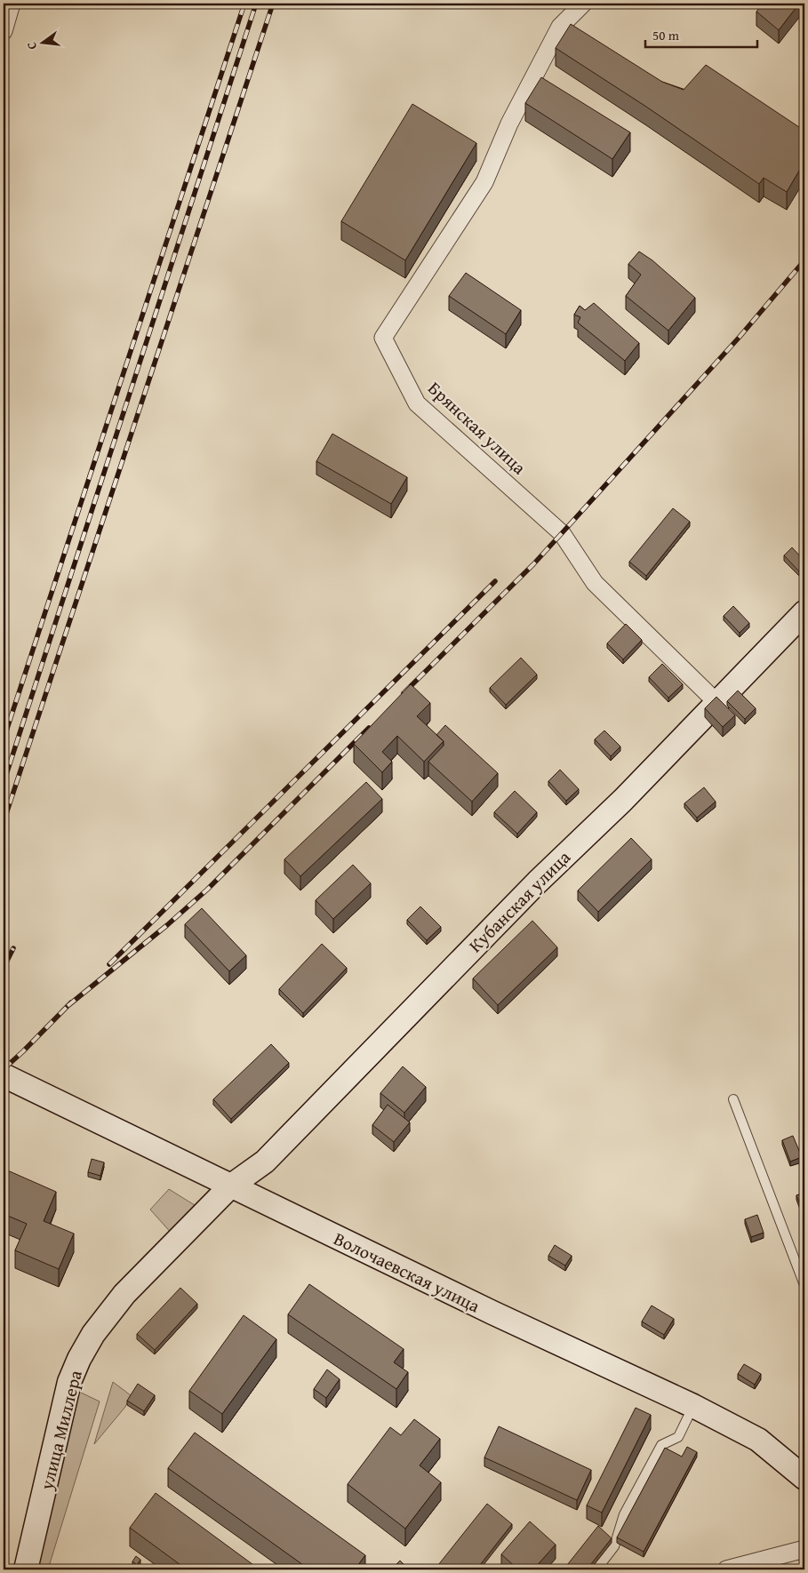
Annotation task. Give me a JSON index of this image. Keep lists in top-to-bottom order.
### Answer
{
  "streets": {
    "main road": ["Кубанская улица", "Волочаевская улица", "улица Миллера"],
    "street": ["Брянская улица"]
  },
  "crossings": [
    ["Брянская улица", "Кубанская улица"],
    ["Кубанская улица", "Волочаевская улица"],
    ["Кубанская улица", "улица Миллера"],
    ["Волочаевская улица", "улица Миллера"]
  ],
  "scale_bar": "50 m",
  "north": "left"
}
